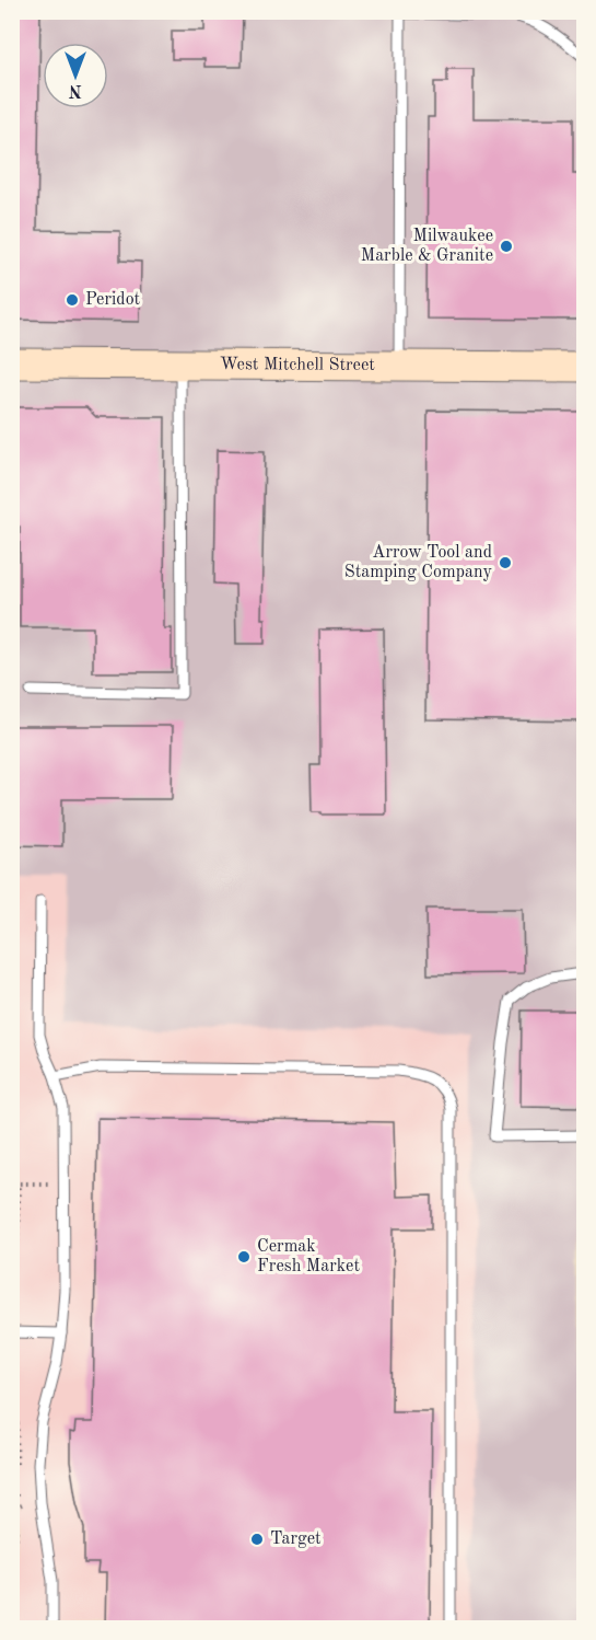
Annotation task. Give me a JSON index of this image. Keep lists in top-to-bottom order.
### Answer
{
  "streets": {
    "street": ["West Mitchell Street"]
  },
  "places": [
    "Milwaukee Marble & Granite",
    "Peridot",
    "Arrow Tool and Stamping Company",
    "Cermak Fresh Market",
    "Target"
  ],
  "north": "bottom"
}
